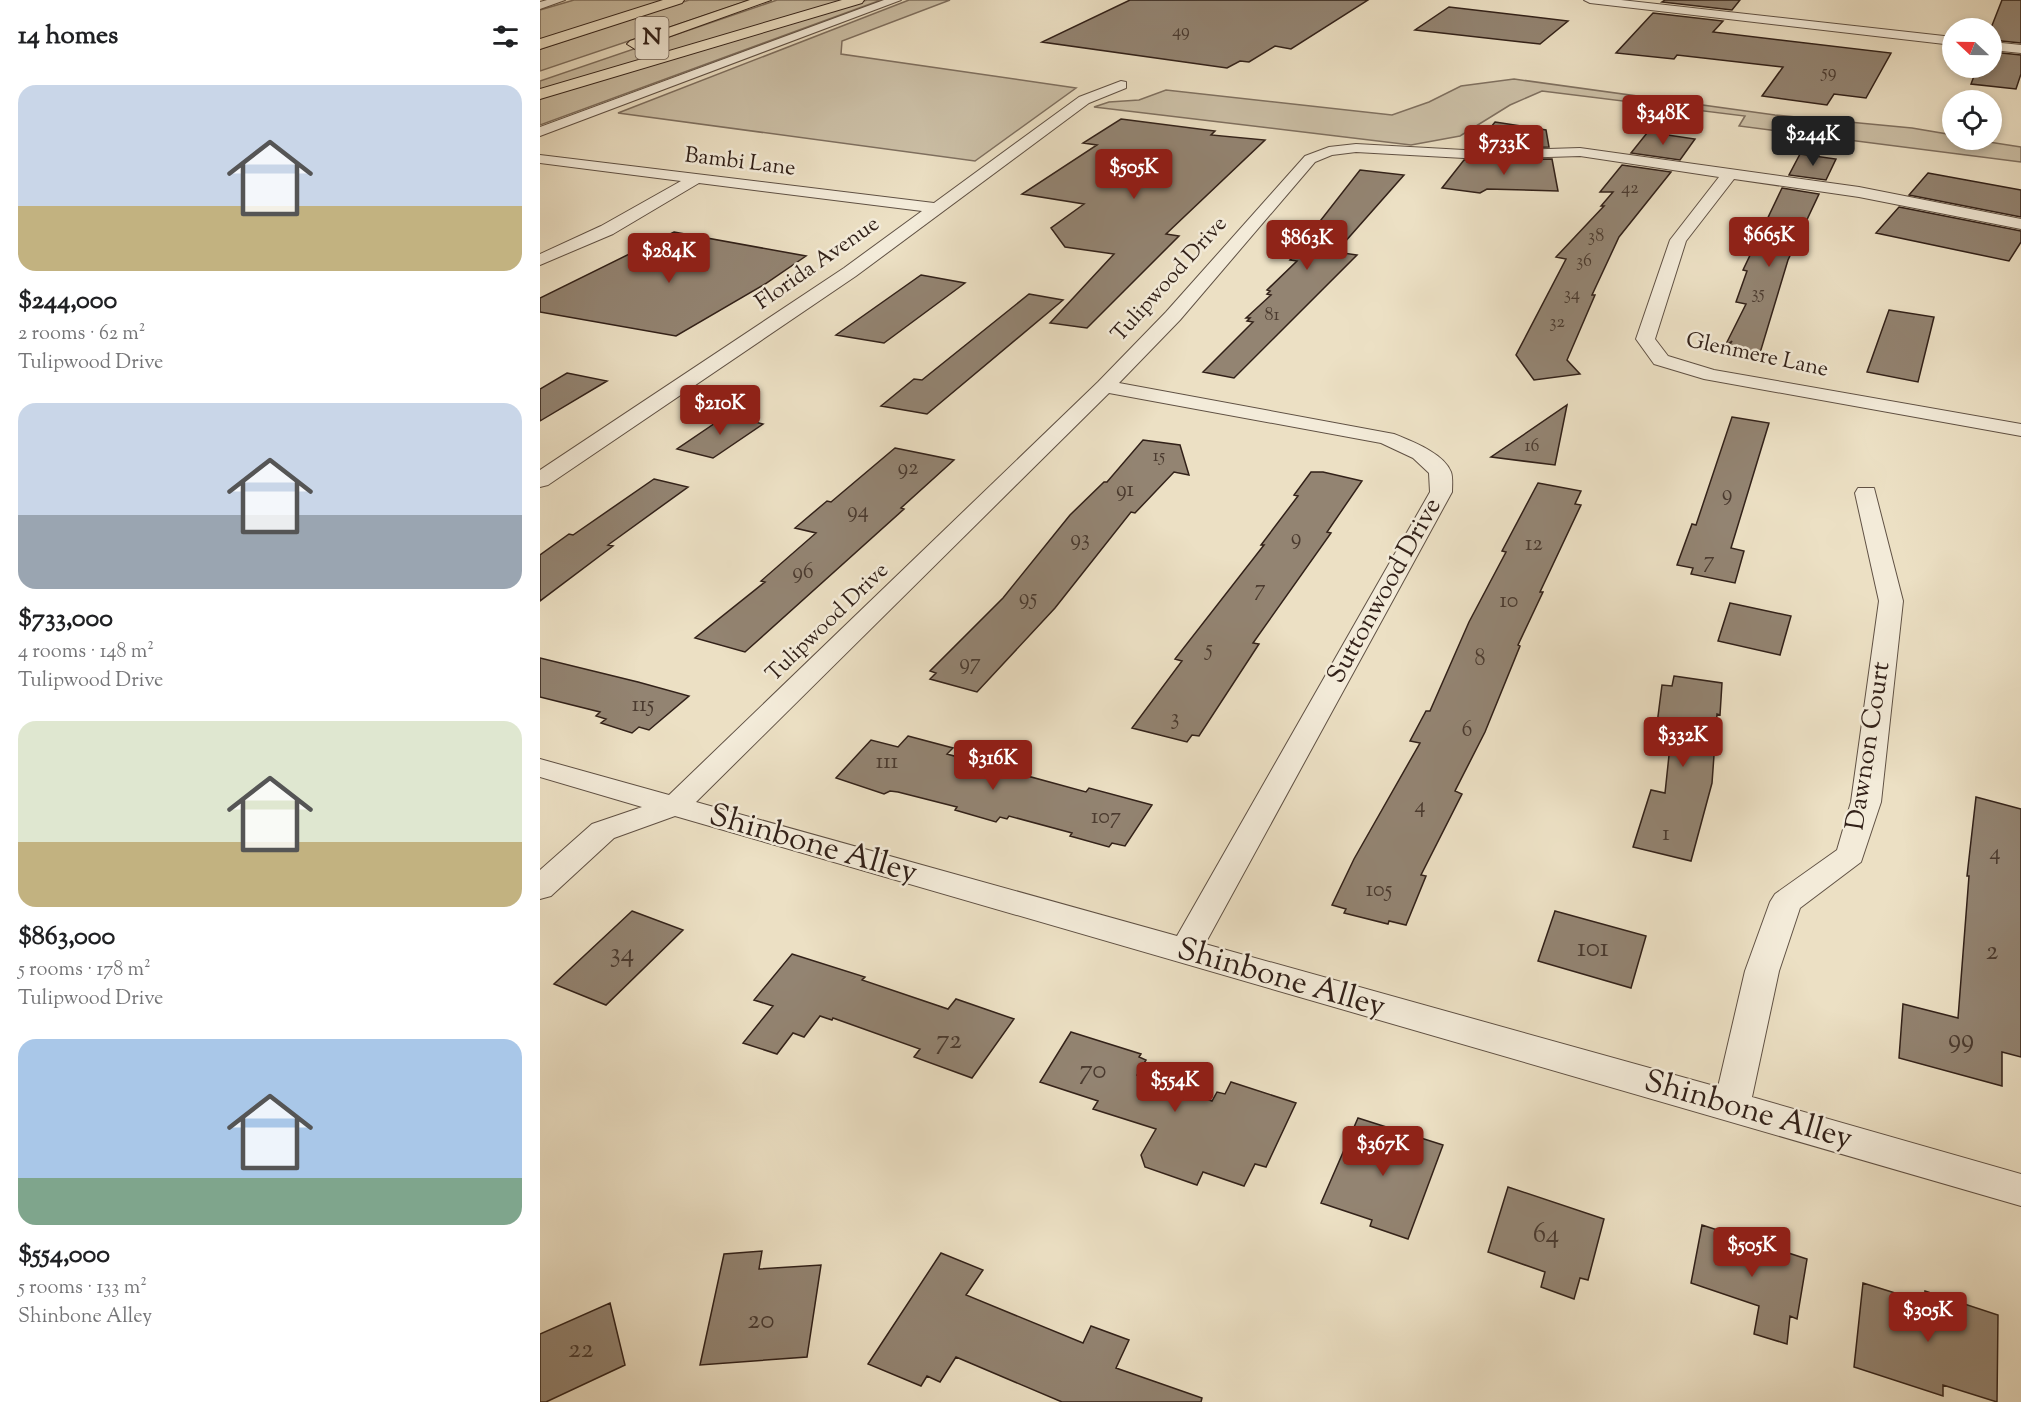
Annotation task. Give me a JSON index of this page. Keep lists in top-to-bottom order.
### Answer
{
  "streets": {
    "highway": ["N"],
    "street": [
      "Bambi Lane",
      "Florida Avenue",
      "Tulipwood Drive",
      "Glenmere Lane",
      "Suttonwood Drive",
      "Dawnon Court",
      "Shinbone Alley"
    ]
  },
  "crossings": [
    ["Bambi Lane", "Florida Avenue"],
    ["Tulipwood Drive", "Glenmere Lane"],
    ["Tulipwood Drive", "Suttonwood Drive"],
    ["Tulipwood Drive", "Shinbone Alley"],
    ["Suttonwood Drive", "Shinbone Alley"],
    ["Dawnon Court", "Shinbone Alley"]
  ],
  "house_numbers": [
    "49",
    "59",
    "42",
    "38",
    "36",
    "35",
    "34",
    "81",
    "32",
    "16",
    "15",
    "92",
    "91",
    "9",
    "94",
    "9",
    "93",
    "12",
    "7",
    "96",
    "7",
    "95",
    "10",
    "5",
    "8",
    "97",
    "115",
    "3",
    "6",
    "111",
    "4",
    "107",
    "1",
    "4",
    "105",
    "101",
    "2",
    "34",
    "99",
    "72",
    "70",
    "64",
    "20",
    "22"
  ],
  "north": "left",
  "page": {
    "heading": "14 homes",
    "list": [
      {
        "name": "$244,000",
        "note": "2 rooms · 62 m² · Tulipwood Drive"
      },
      {
        "name": "$733,000",
        "note": "4 rooms · 148 m² · Tulipwood Drive"
      },
      {
        "name": "$863,000",
        "note": "5 rooms · 178 m² · Tulipwood Drive"
      },
      {
        "name": "$554,000",
        "note": "5 rooms · 133 m² · Shinbone Alley"
      }
    ],
    "price": [
      "$348K",
      "$244K",
      "$733K",
      "$505K",
      "$665K",
      "$863K",
      "$284K",
      "$210K",
      "$332K",
      "$316K",
      "$554K",
      "$367K",
      "$505K",
      "$305K"
    ]
  }
}
